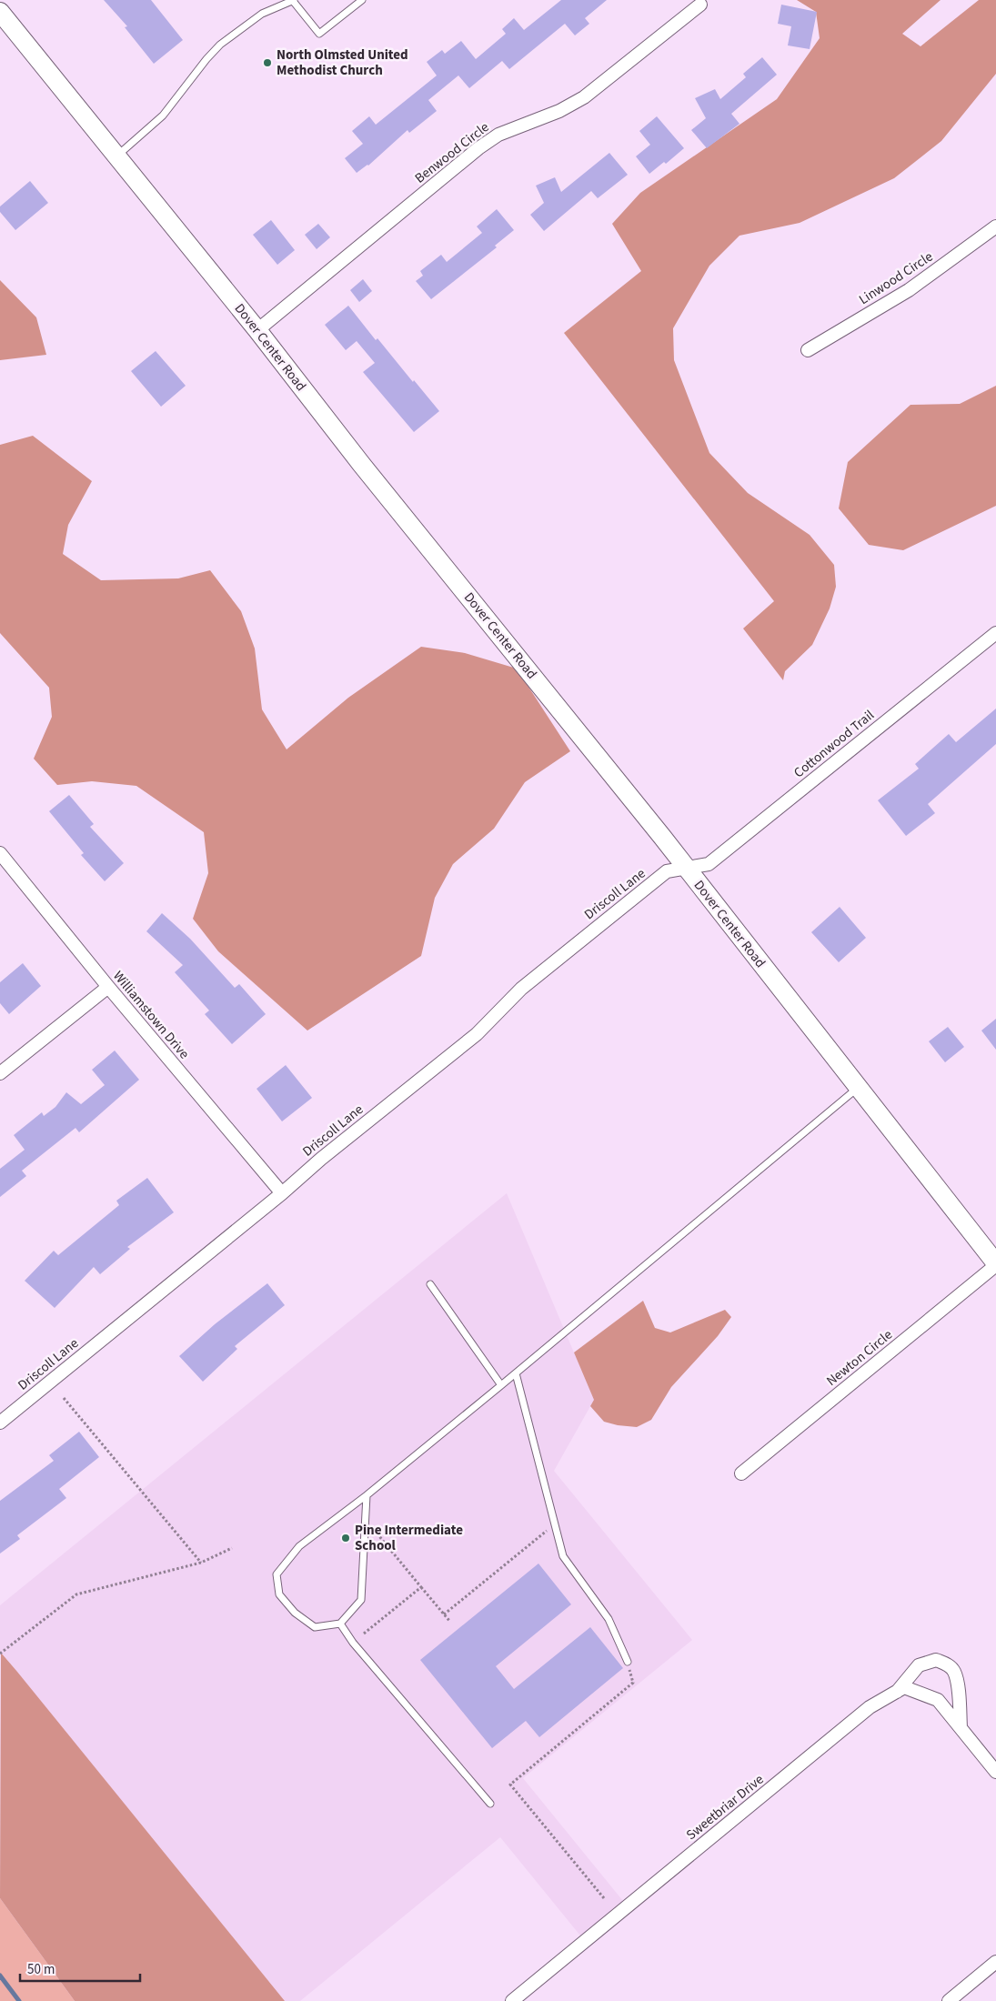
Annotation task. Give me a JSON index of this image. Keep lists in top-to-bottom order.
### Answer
{
  "streets": {
    "street": [
      "Benwood Circle",
      "Linwood Circle",
      "Dover Center Road",
      "Cottonwood Trail",
      "Driscoll Lane",
      "Williamstown Drive",
      "Newton Circle",
      "Sweetbriar Drive"
    ]
  },
  "crossings": [
    ["Benwood Circle", "Dover Center Road"],
    ["Dover Center Road", "Cottonwood Trail"],
    ["Dover Center Road", "Driscoll Lane"],
    ["Dover Center Road", "Newton Circle"],
    ["Cottonwood Trail", "Driscoll Lane"],
    ["Driscoll Lane", "Williamstown Drive"]
  ],
  "places": ["North Olmsted United Methodist Church", "Pine Intermediate School"],
  "scale_bar": "50 m"
}
